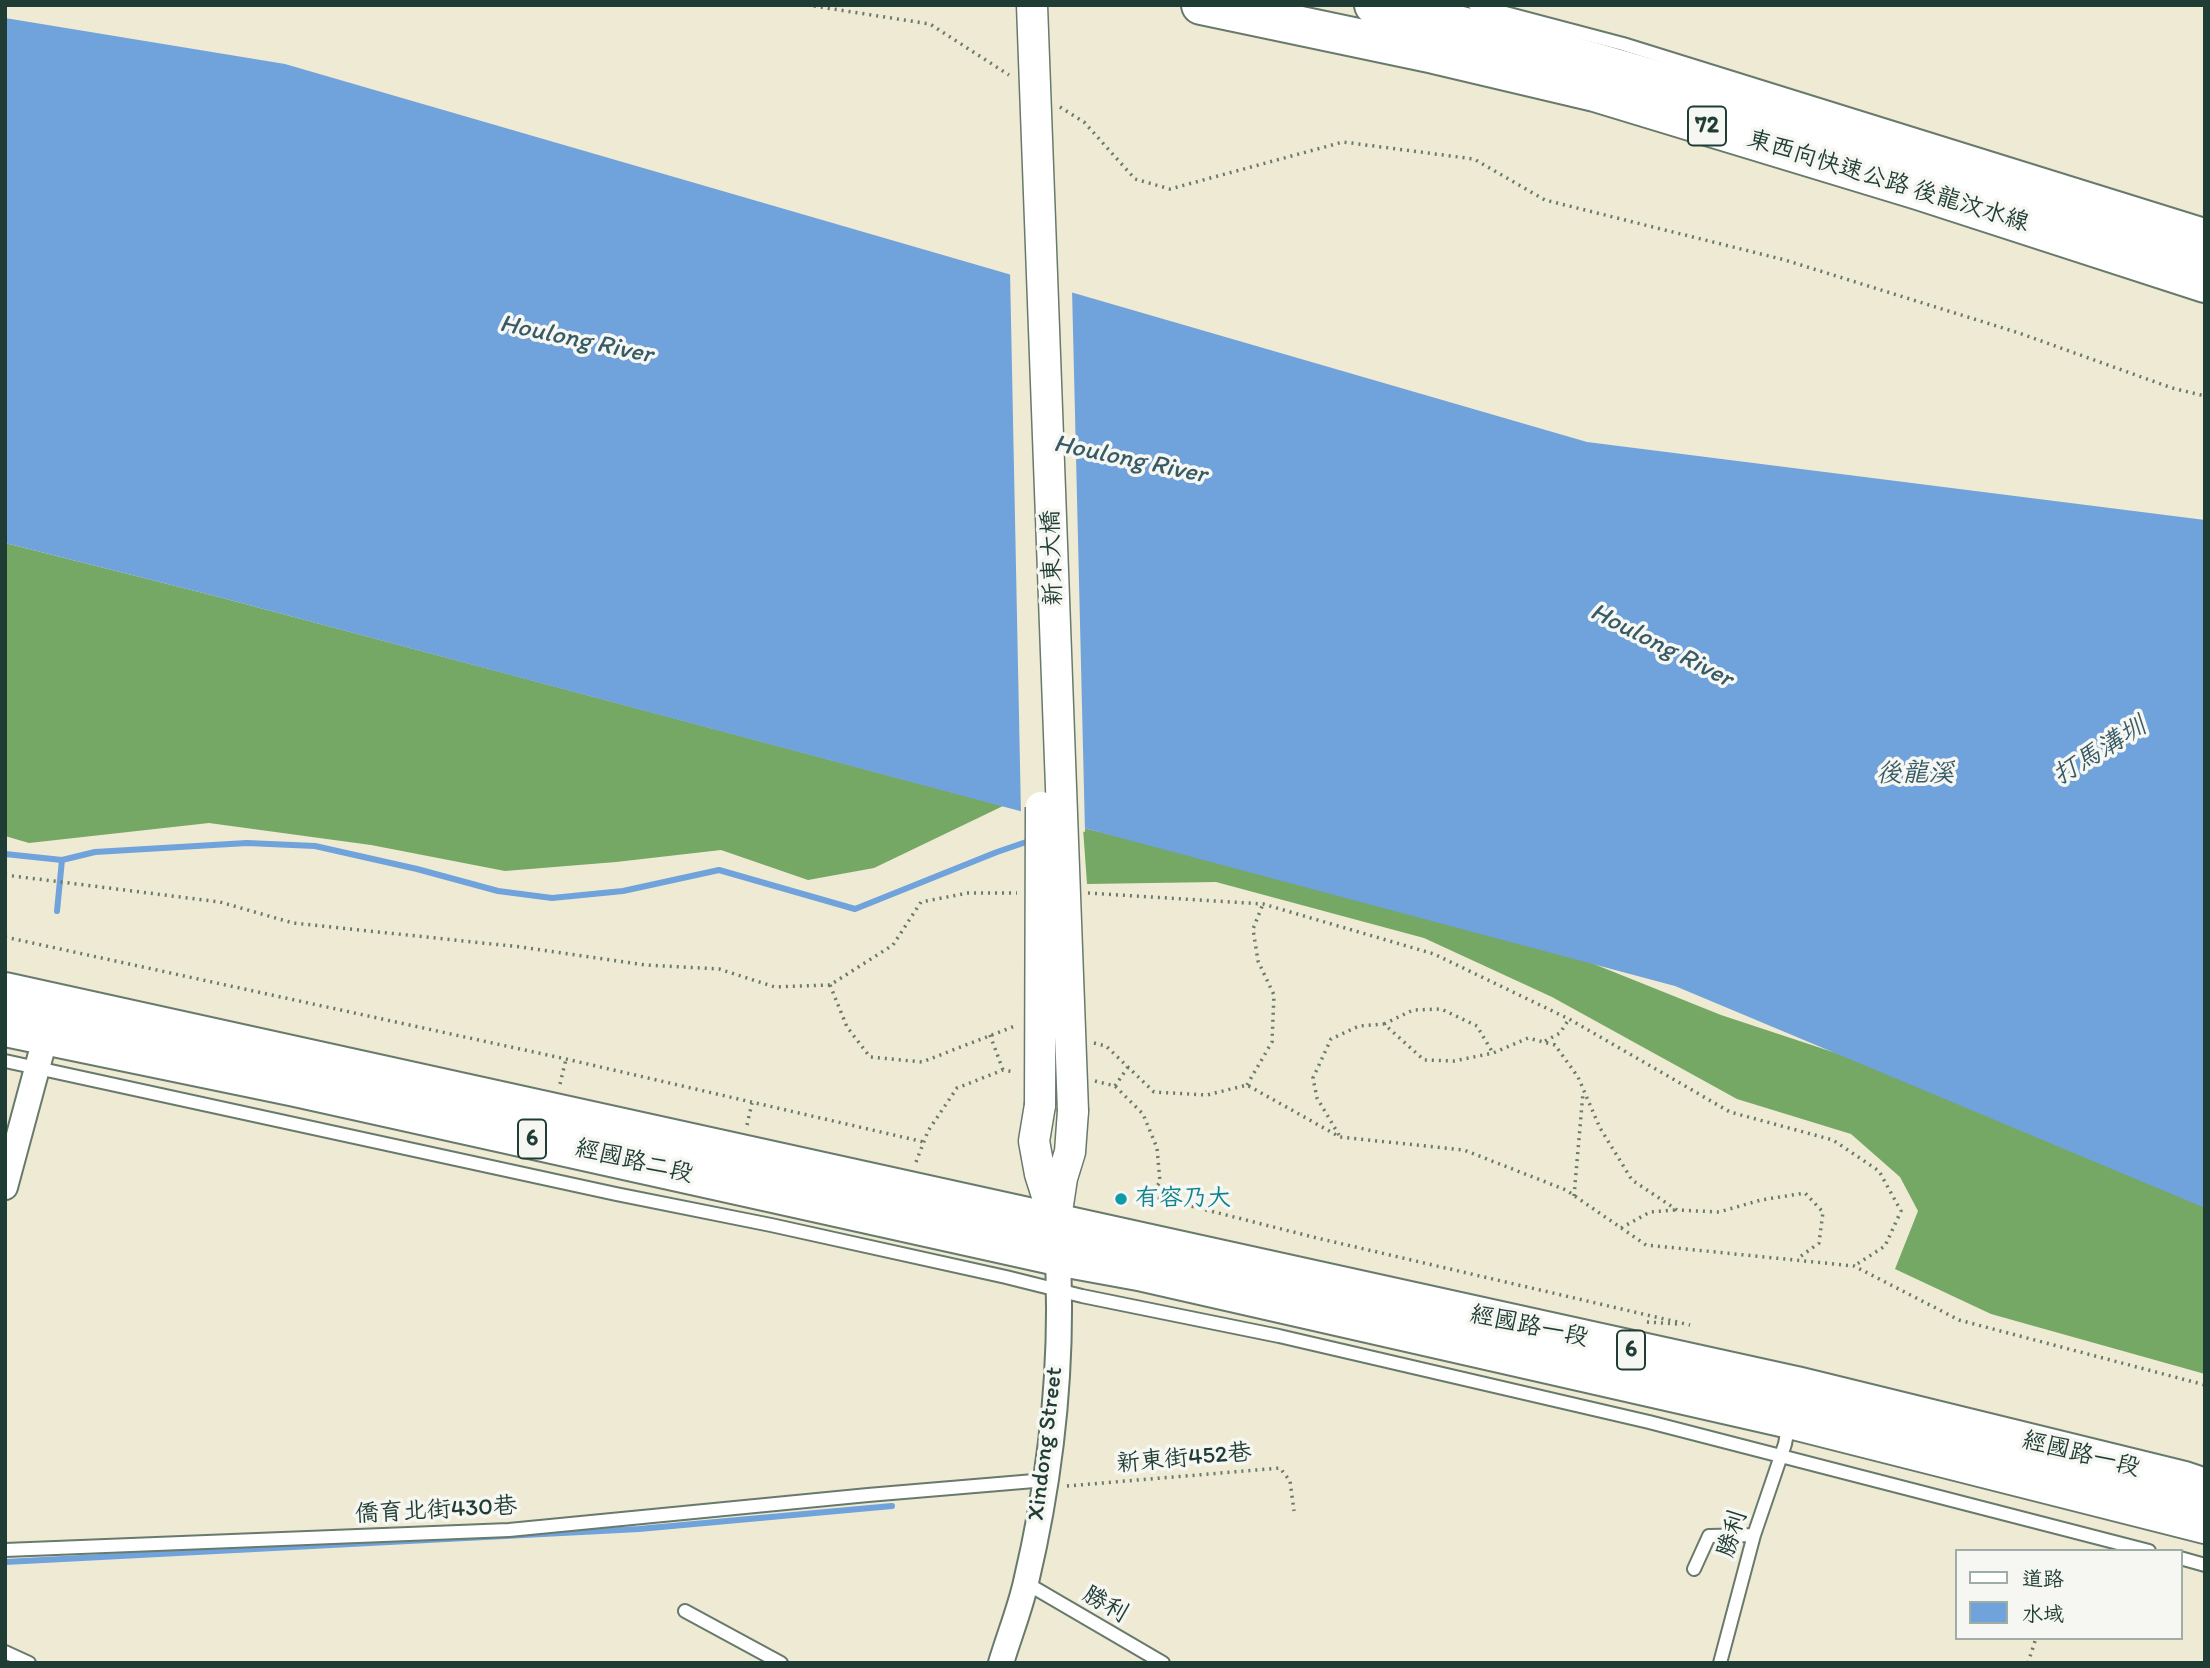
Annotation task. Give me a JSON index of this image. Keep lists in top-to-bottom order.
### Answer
{
  "streets": {
    "main road": [
      "72",
      "東西向快速公路 後龍汶水線",
      "6",
      "經國路二段",
      "經國路一段"
    ],
    "street": ["新東大橋", "Xindong Street"],
    "lane": ["僑育北街430巷", "勝利"],
    "path": ["新東街452巷"]
  },
  "crossings": [
    ["新東大橋", "經國路二段"],
    ["新東大橋", "經國路一段"],
    ["新東大橋", "Xindong Street"],
    ["經國路二段", "經國路一段"],
    ["經國路二段", "Xindong Street"],
    ["經國路一段", "Xindong Street"],
    ["經國路一段", "勝利"],
    ["Xindong Street", "新東街452巷"],
    ["Xindong Street", "僑育北街430巷"],
    ["Xindong Street", "勝利"],
    ["新東街452巷", "僑育北街430巷"]
  ],
  "water": ["Houlong River", "打馬溝圳", "後龍溪"],
  "places": ["有容乃大"],
  "legend": ["道路", "水域"]
}
